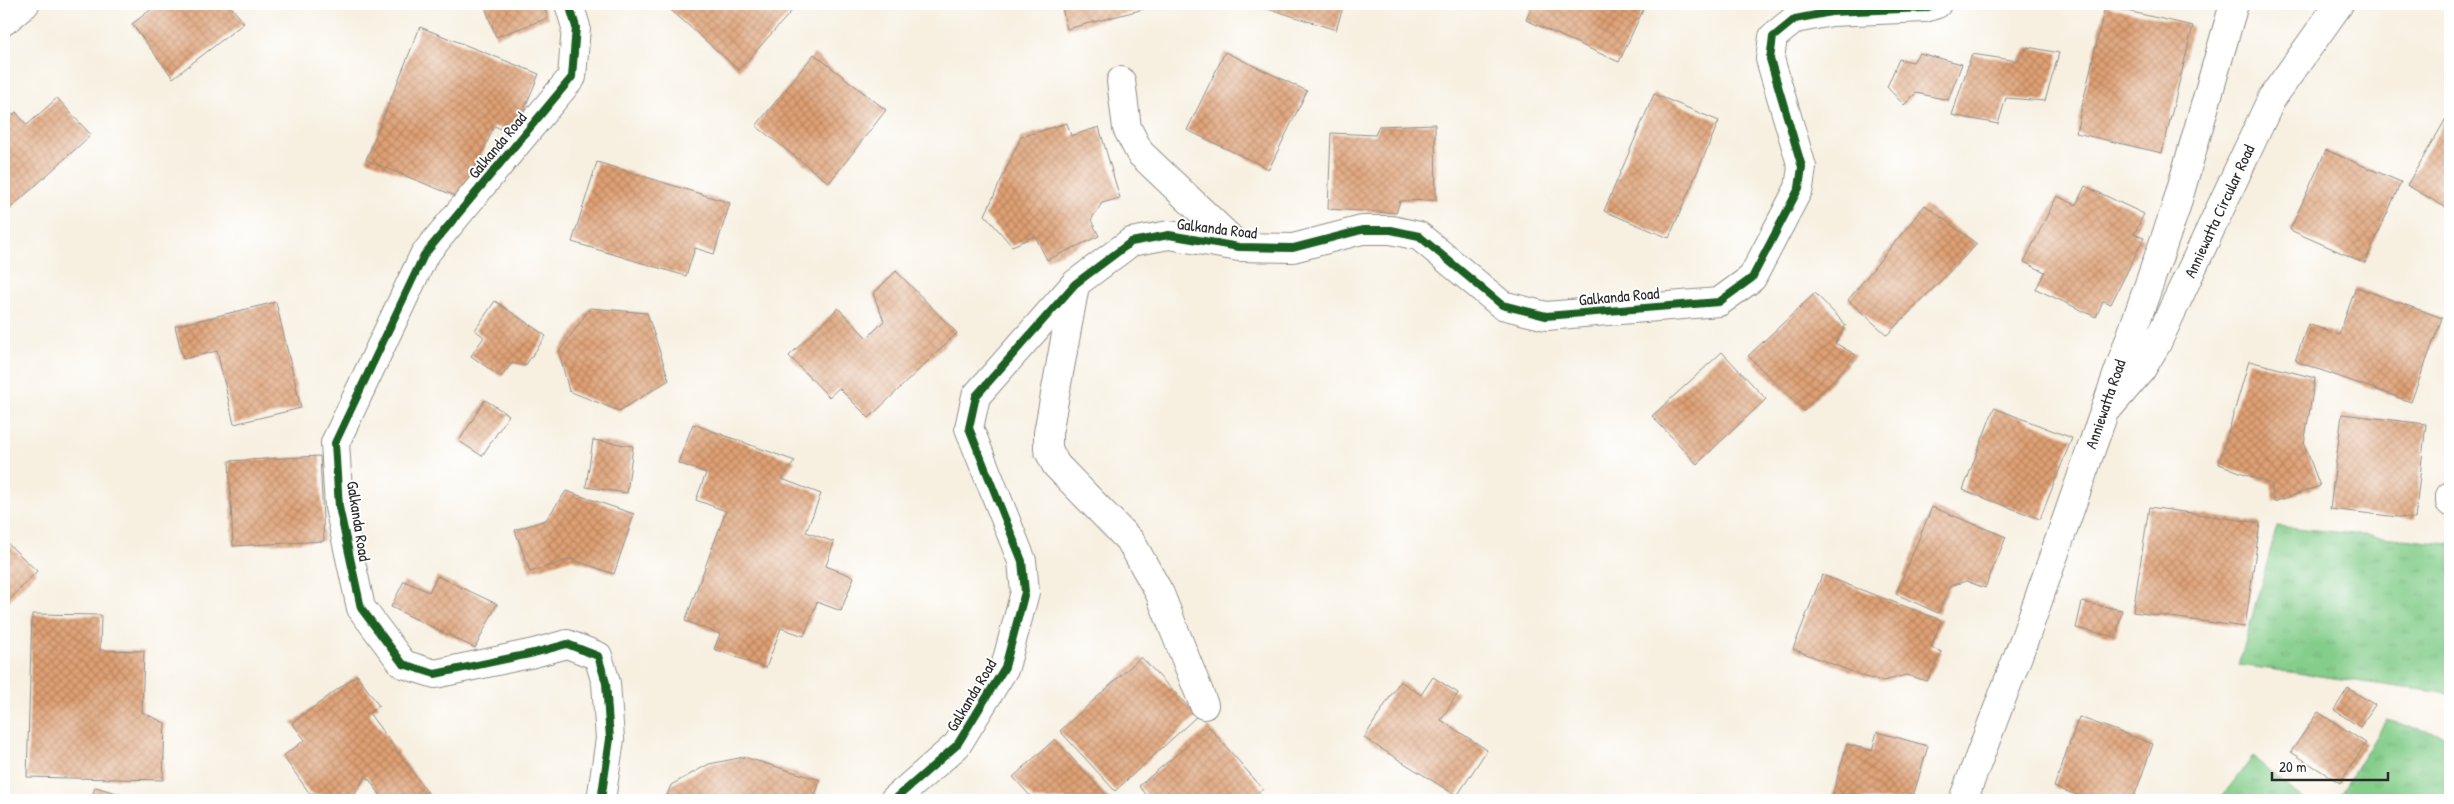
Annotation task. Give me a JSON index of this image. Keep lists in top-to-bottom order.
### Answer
{
  "streets": {
    "street": ["Galkanda Road", "Anniewatta Circular Road", "Anniewatta Road"]
  },
  "crossings": [
    ["Anniewatta Circular Road", "Anniewatta Road"]
  ],
  "scale_bar": "20 m"
}
